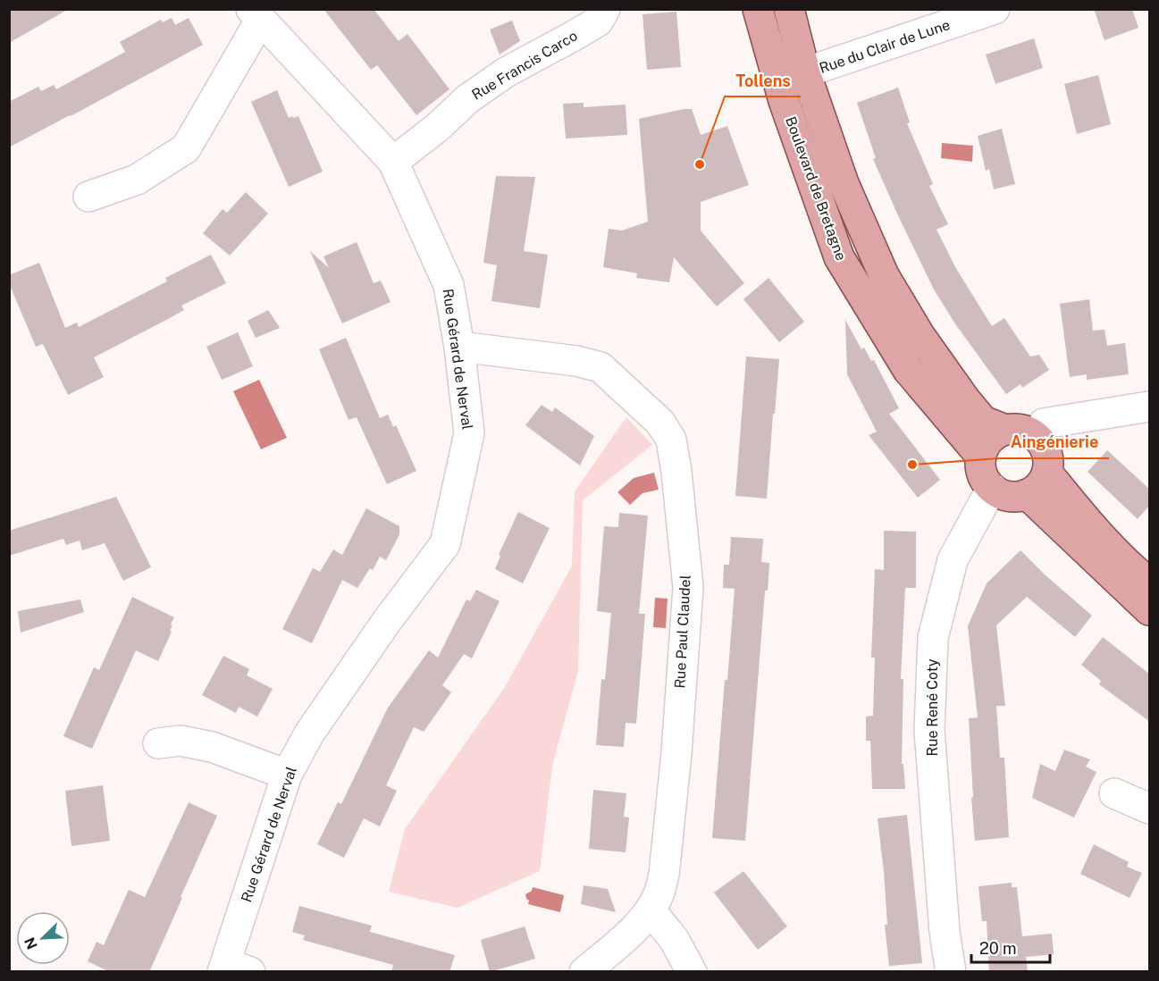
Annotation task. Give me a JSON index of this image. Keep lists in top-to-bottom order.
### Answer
{
  "streets": {
    "main road": ["Boulevard de Bretagne"],
    "street": [
      "Rue du Clair de Lune",
      "Rue Francis Carco",
      "Rue Gérard de Nerval",
      "Rue Paul Claudel",
      "Rue René Coty"
    ]
  },
  "crossings": [
    ["Rue du Clair de Lune", "Boulevard de Bretagne"],
    ["Rue Francis Carco", "Rue Gérard de Nerval"],
    ["Boulevard de Bretagne", "Rue René Coty"],
    ["Rue Gérard de Nerval", "Rue Paul Claudel"]
  ],
  "places": ["Tollens", "Aingénierie"],
  "scale_bar": "20 m",
  "north": "bottom left"
}
